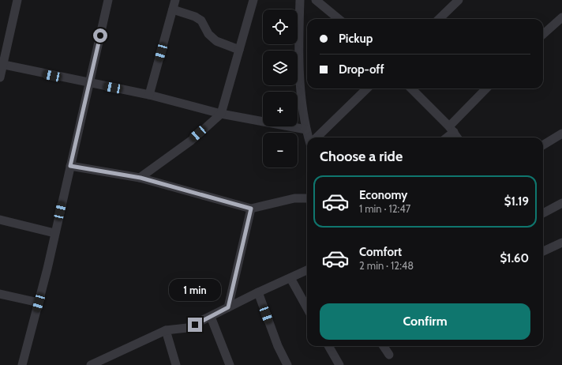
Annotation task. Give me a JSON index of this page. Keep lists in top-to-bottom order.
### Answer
{
  "page": {
    "map_buttons": ["+", "−"],
    "banner": ["Pickup", "Drop-off"],
    "heading": "Choose a ride",
    "list": [
      {
        "name": "Economy",
        "note": "1 min · 12:47",
        "value": "$1.19"
      },
      {
        "name": "Comfort",
        "note": "2 min · 12:48",
        "value": "$1.60"
      }
    ],
    "bubble": "1 min",
    "buttons": "Confirm"
  }
}
